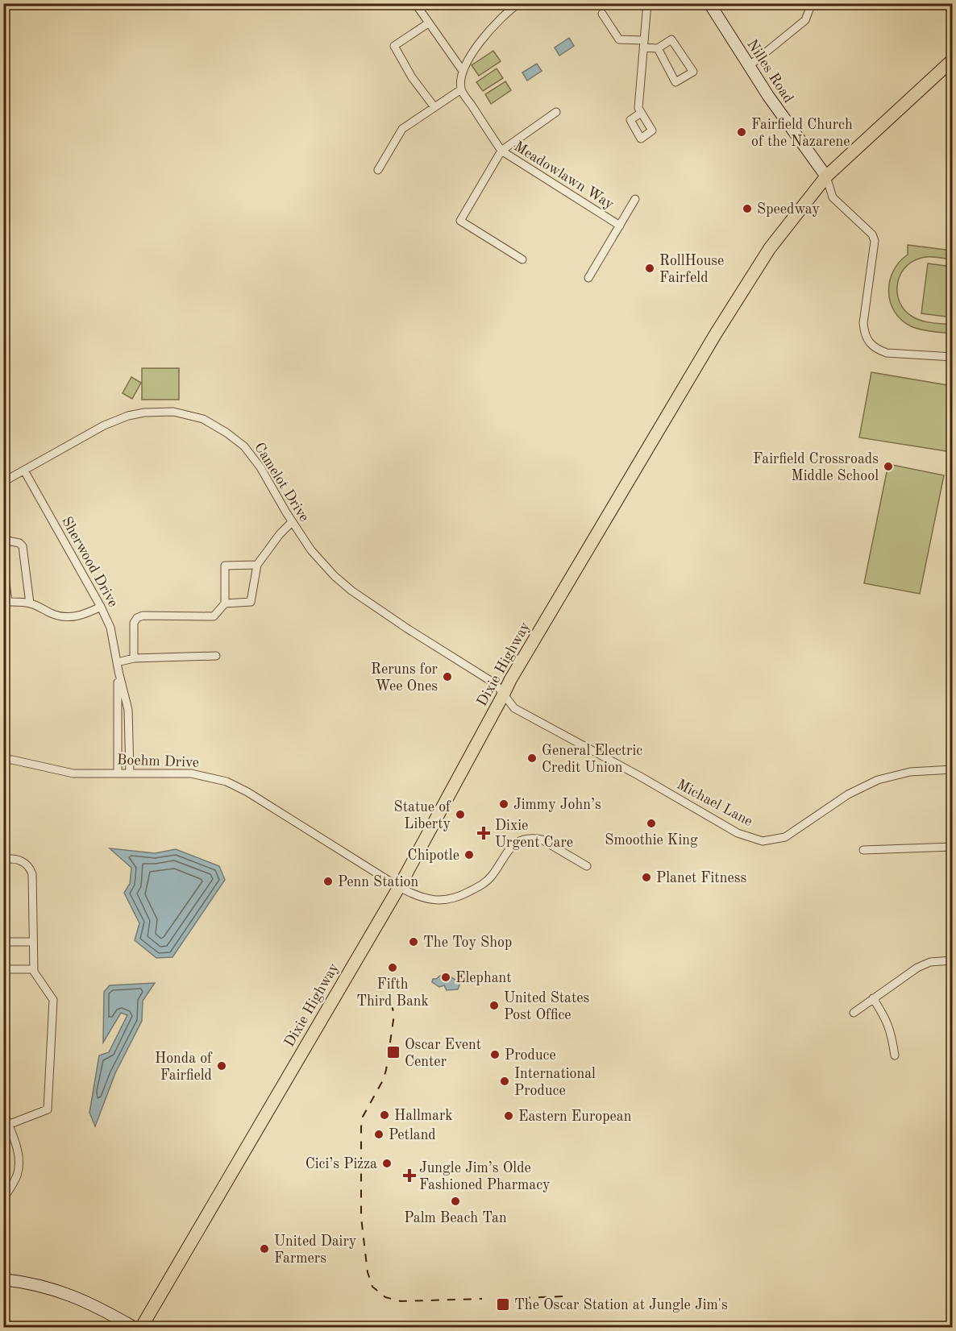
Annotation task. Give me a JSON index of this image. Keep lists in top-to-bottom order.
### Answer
{
  "streets": {
    "main road": ["Dixie Highway"],
    "street": [
      "Nilles Road",
      "Meadowlawn Way",
      "Camelot Drive",
      "Sherwood Drive",
      "Boehm Drive",
      "Michael Lane"
    ]
  },
  "crossings": [
    ["Nilles Road", "Dixie Highway"],
    ["Camelot Drive", "Sherwood Drive"],
    ["Camelot Drive", "Dixie Highway"],
    ["Camelot Drive", "Michael Lane"],
    ["Sherwood Drive", "Boehm Drive"],
    ["Dixie Highway", "Boehm Drive"],
    ["Dixie Highway", "Michael Lane"]
  ],
  "places": {
    "other": [
      "Fairfield Church of the Nazarene",
      "Speedway",
      "RollHouse Fairfeld",
      "Fairfield Crossroads Middle School",
      "Reruns for Wee Ones",
      "General Electric Credit Union",
      "Jimmy John’s",
      "Statue of Liberty",
      "Smoothie King",
      "Chipotle",
      "Planet Fitness",
      "Penn Station",
      "The Toy Shop",
      "Fifth Third Bank",
      "Elephant",
      "United States Post Office",
      "Produce",
      "Honda of Fairfield",
      "International Produce",
      "Hallmark",
      "Eastern European",
      "Petland",
      "Cici’s Pizza",
      "Palm Beach Tan",
      "United Dairy Farmers"
    ],
    "health": ["Dixie Urgent Care", "Jungle Jim’s Olde Fashioned Pharmacy"],
    "transit": ["Oscar Event Center", "The Oscar Station at Jungle Jim's"]
  }
}
